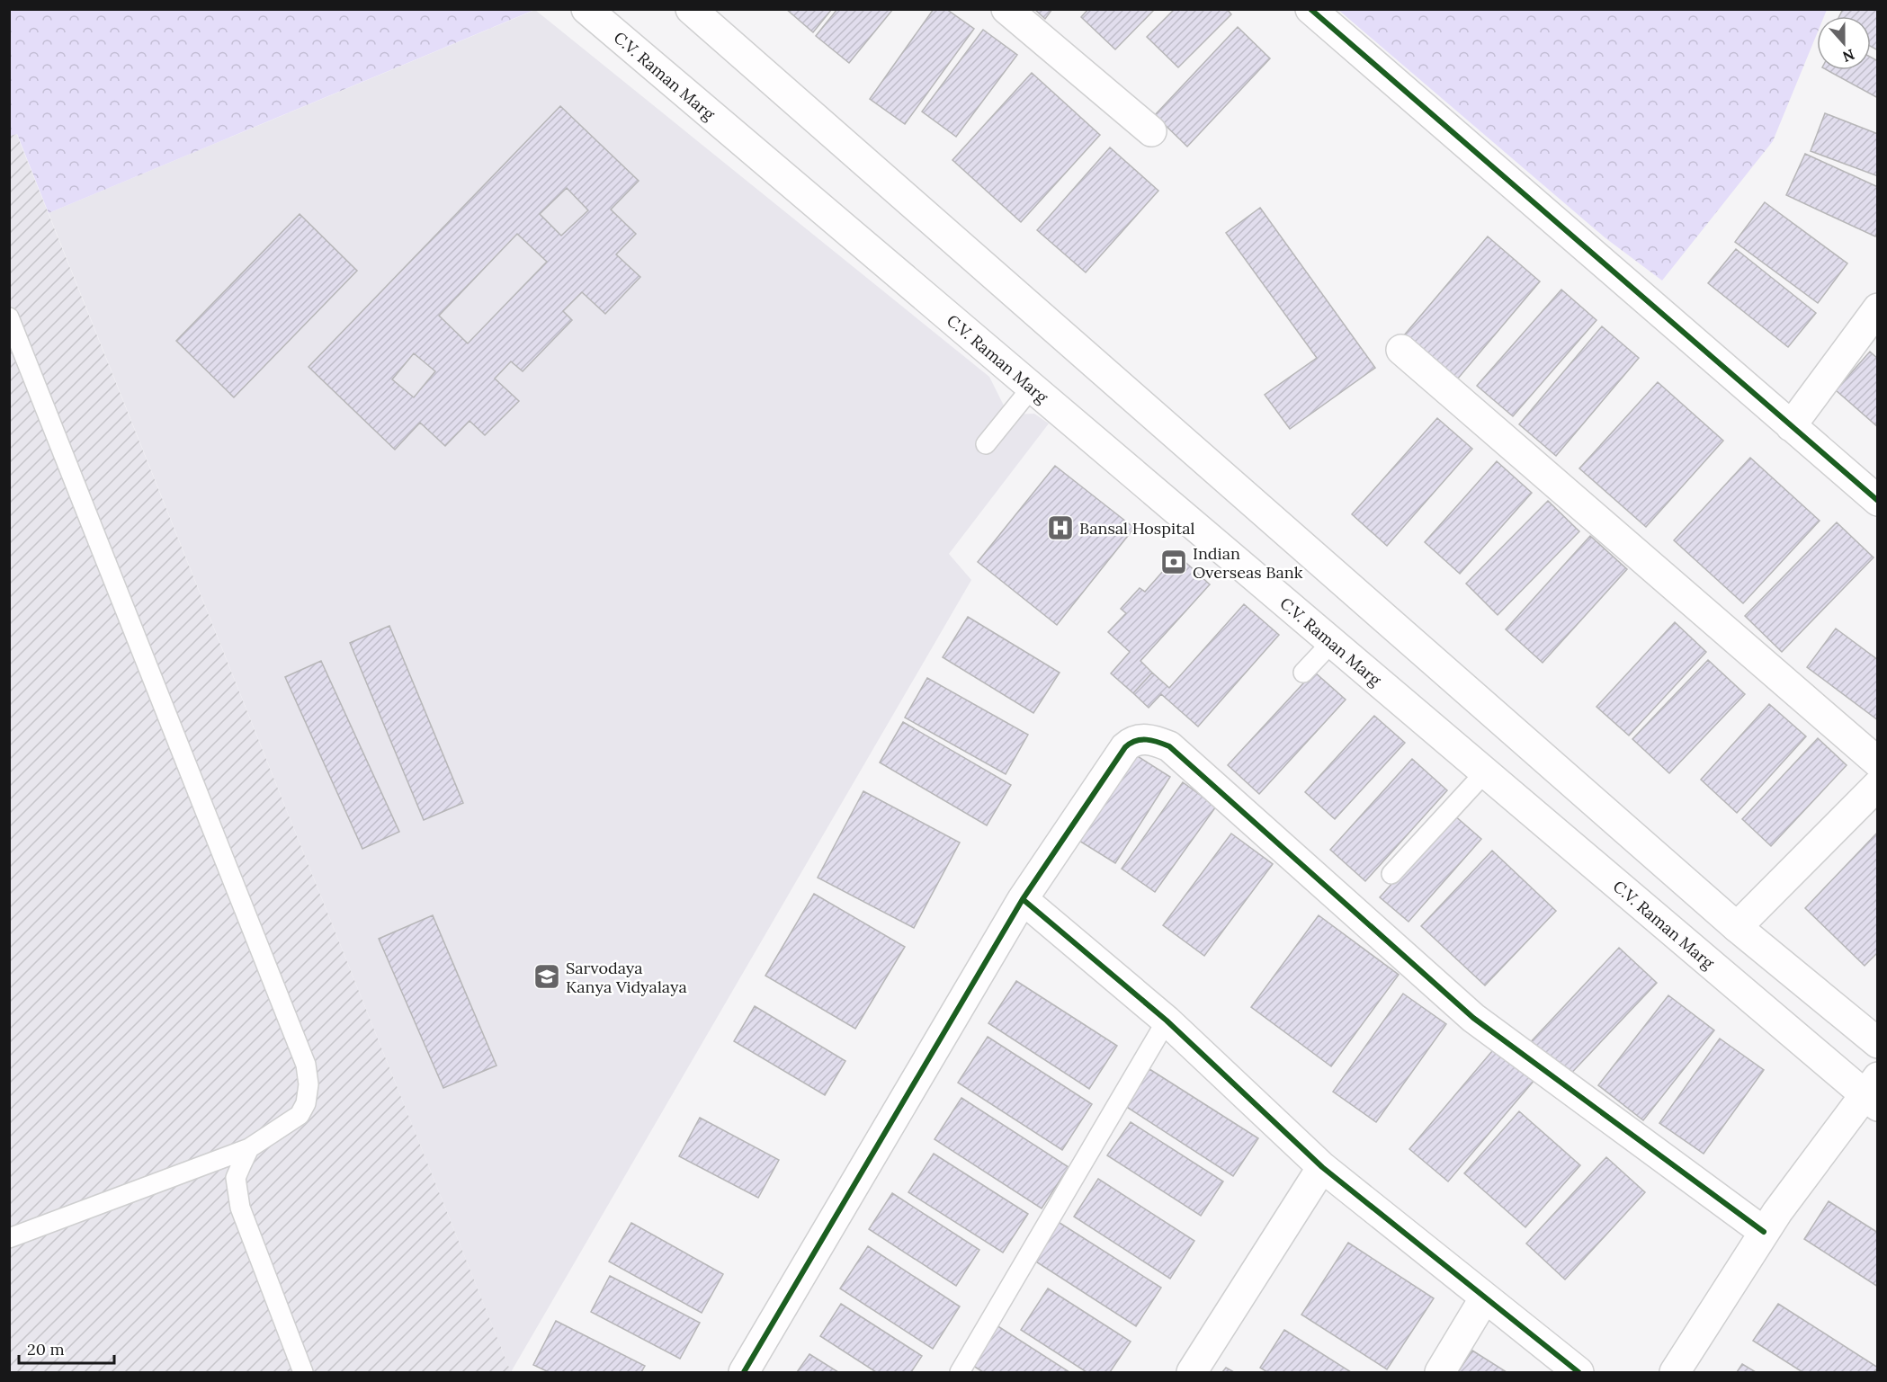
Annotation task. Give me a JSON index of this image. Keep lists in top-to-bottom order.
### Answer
{
  "streets": {
    "street": ["C.V. Raman Marg"]
  },
  "places": {
    "hospital": ["Bansal Hospital"],
    "bank": ["Indian Overseas Bank"],
    "school or university": ["Sarvodaya Kanya Vidyalaya"]
  },
  "scale_bar": "20 m",
  "north": "bottom"
}
